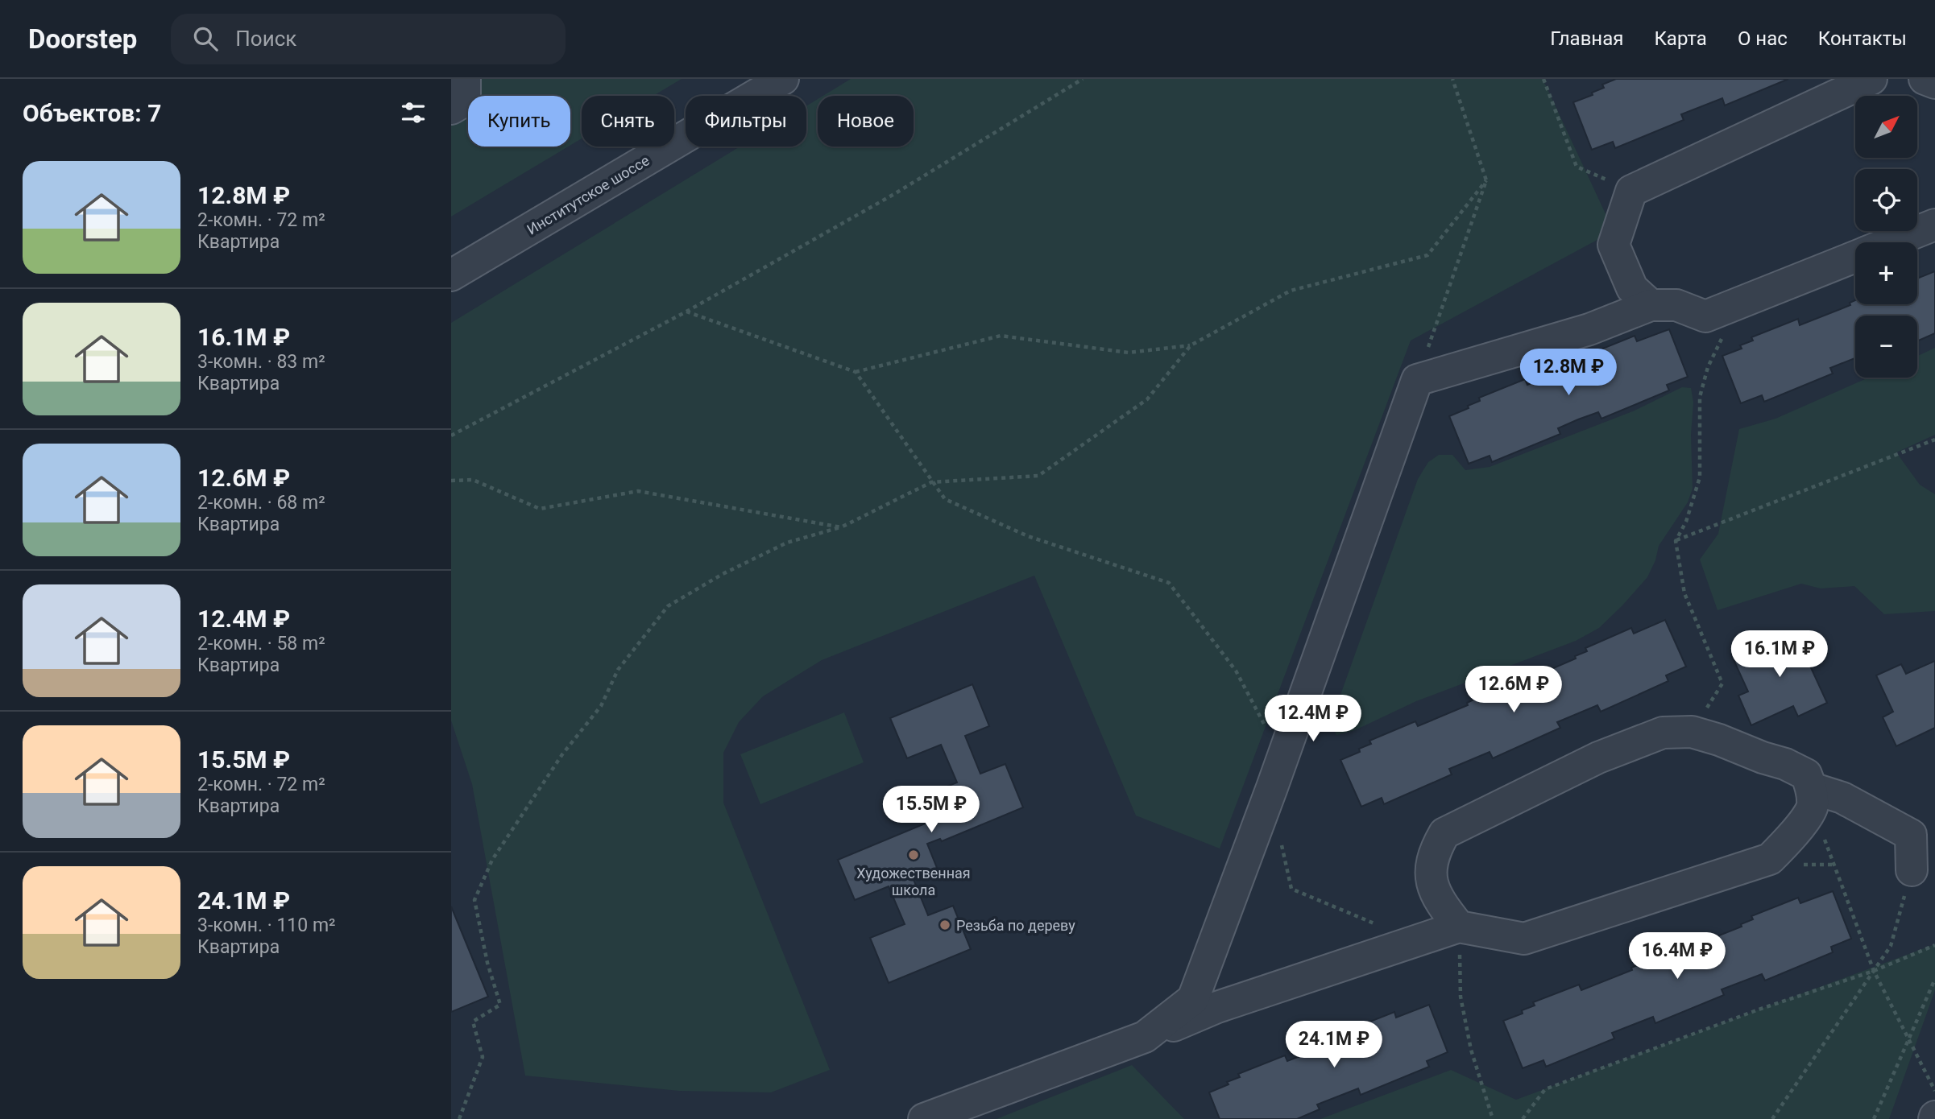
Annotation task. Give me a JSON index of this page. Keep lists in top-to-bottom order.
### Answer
{
  "streets": {
    "street": ["Институтское шоссе"]
  },
  "places": ["Художественная школа", "Резьба по дереву"],
  "north": "top right",
  "page": {
    "header": "Doorstep",
    "search": "Поиск",
    "nav": [
      "Главная",
      "Карта",
      "О нас",
      "Контакты"
    ],
    "heading": "Объектов: 7",
    "map_buttons": ["+", "−"],
    "chip": [
      "Купить",
      "Снять",
      "Фильтры",
      "Новое"
    ],
    "list": [
      {
        "name": "12.8M ₽",
        "note": "2-комн. · 72 m² · Квартира"
      },
      {
        "name": "16.1M ₽",
        "note": "3-комн. · 83 m² · Квартира"
      },
      {
        "name": "12.6M ₽",
        "note": "2-комн. · 68 m² · Квартира"
      },
      {
        "name": "12.4M ₽",
        "note": "2-комн. · 58 m² · Квартира"
      },
      {
        "name": "15.5M ₽",
        "note": "2-комн. · 72 m² · Квартира"
      },
      {
        "name": "24.1M ₽",
        "note": "3-комн. · 110 m² · Квартира"
      }
    ],
    "price": [
      "12.8M ₽",
      "16.1M ₽",
      "12.6M ₽",
      "12.4M ₽",
      "15.5M ₽",
      "16.4M ₽",
      "24.1M ₽"
    ]
  }
}
